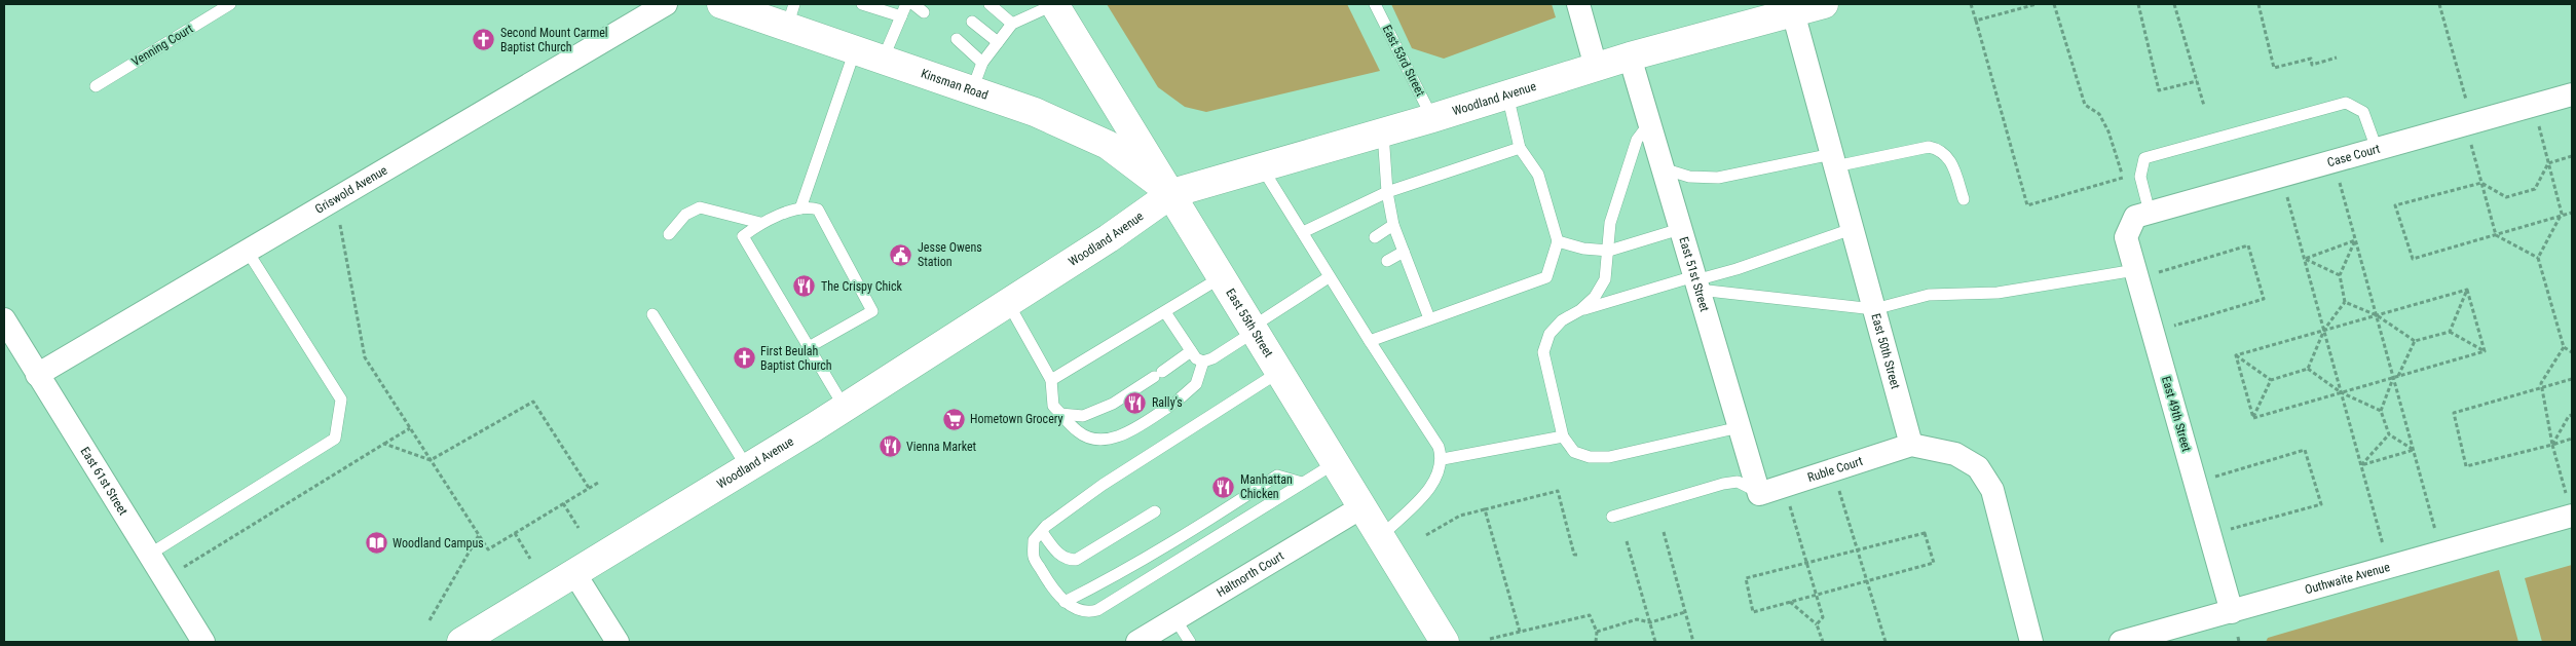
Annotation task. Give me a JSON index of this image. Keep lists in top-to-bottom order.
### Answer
{
  "streets": {
    "main road": ["Kinsman Road", "Woodland Avenue", "East 55th Street"],
    "street": [
      "Case Court",
      "Griswold Avenue",
      "East 51st Street",
      "East 50th Street",
      "East 49th Street",
      "Ruble Court",
      "East 61st Street",
      "Haltnorth Court",
      "Outhwaite Avenue"
    ],
    "lane": ["Venning Court", "East 53rd Street"]
  },
  "crossings": [
    ["East 53rd Street", "Woodland Avenue"],
    ["Kinsman Road", "Woodland Avenue"],
    ["Kinsman Road", "East 55th Street"],
    ["Woodland Avenue", "East 51st Street"],
    ["Woodland Avenue", "East 55th Street"],
    ["Woodland Avenue", "East 50th Street"],
    ["Case Court", "East 49th Street"],
    ["Griswold Avenue", "East 61st Street"],
    ["East 51st Street", "Ruble Court"],
    ["East 55th Street", "Haltnorth Court"],
    ["East 50th Street", "Ruble Court"],
    ["East 49th Street", "Outhwaite Avenue"]
  ],
  "places": {
    "church": ["Second Mount Carmel Baptist Church", "First Beulah Baptist Church"],
    "public building": ["Jesse Owens Station"],
    "restaurant": [
      "The Crispy Chick",
      "Rally's",
      "Vienna Market",
      "Manhattan Chicken"
    ],
    "supermarket": ["Hometown Grocery"],
    "library": ["Woodland Campus"]
  }
}
